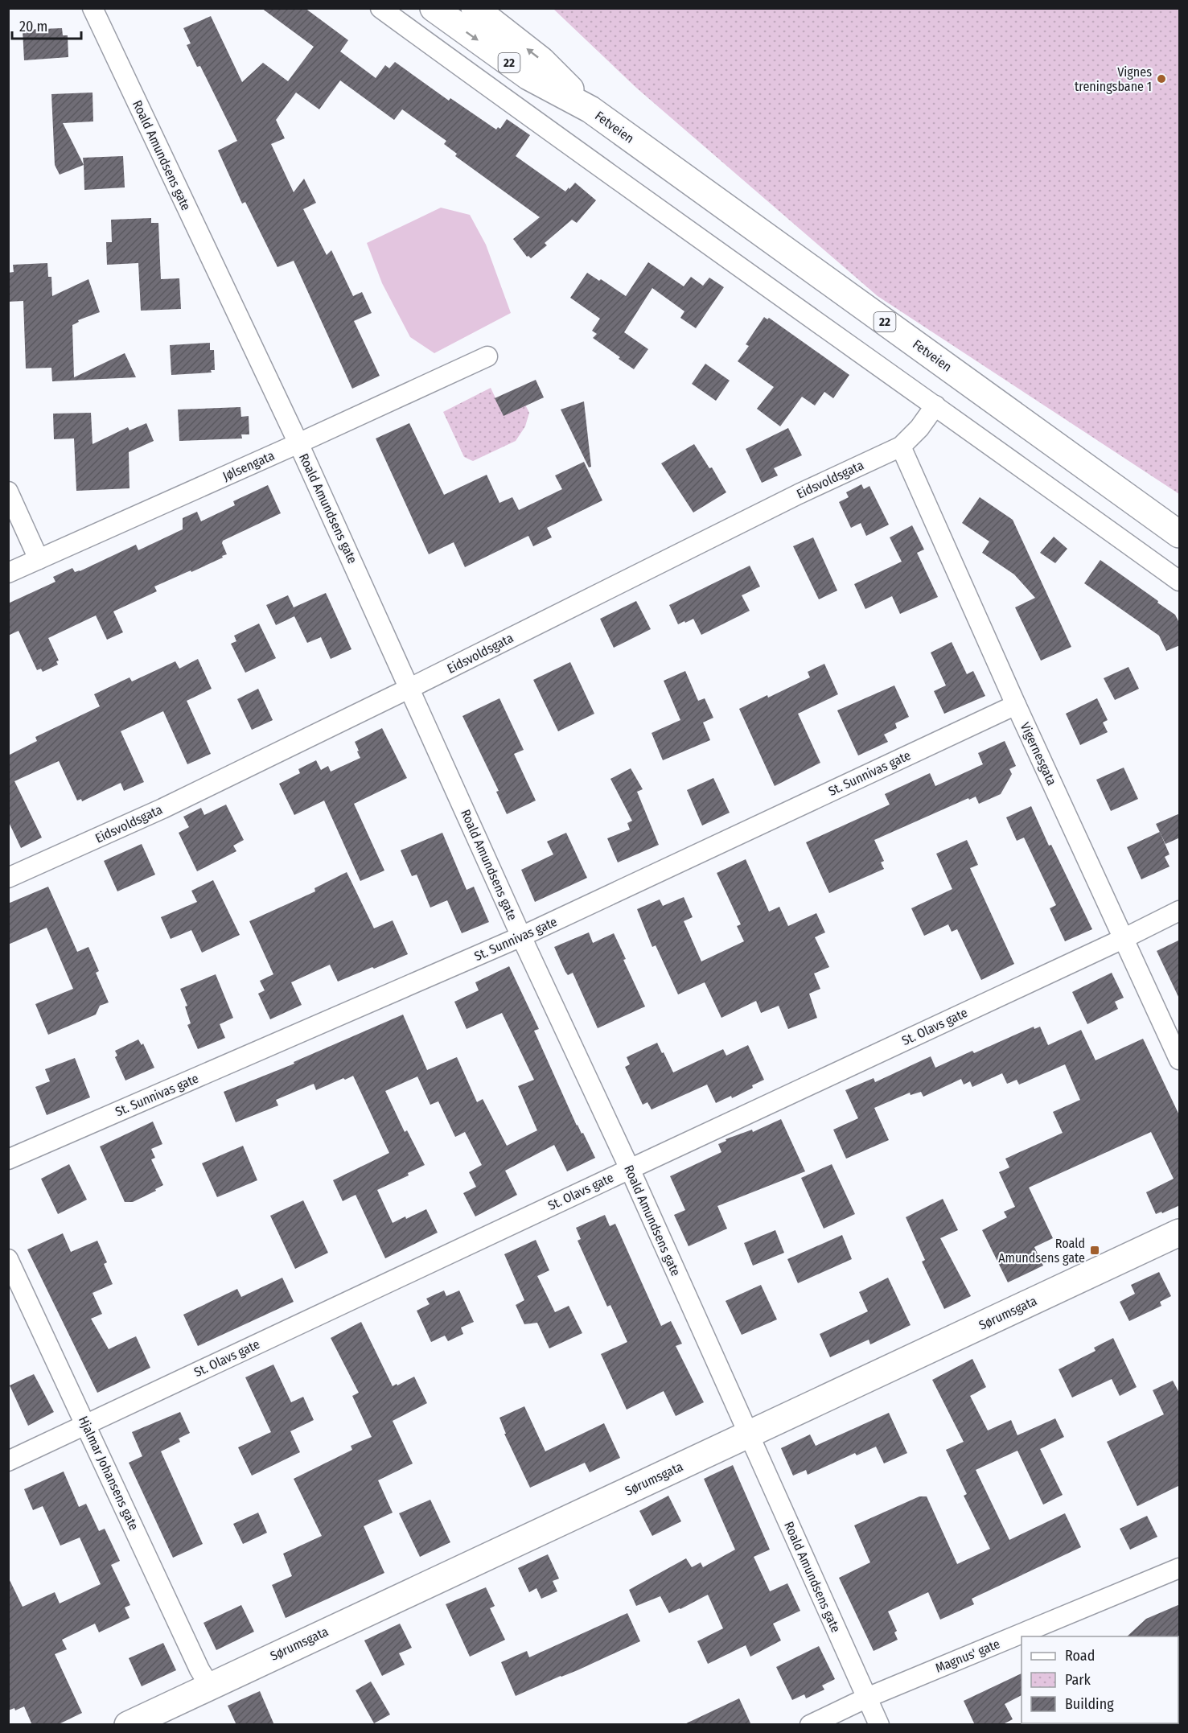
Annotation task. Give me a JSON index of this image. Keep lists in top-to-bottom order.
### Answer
{
  "streets": {
    "main road": ["22", "Fetveien", "Sørumsgata"],
    "street": [
      "Roald Amundsens gate",
      "Jølsengata",
      "Eidsvoldsgata",
      "Vigernesgata",
      "St. Sunnivas gate",
      "St. Olavs gate",
      "Hjalmar Johansens gate",
      "Magnus' gate"
    ]
  },
  "crossings": [
    ["Roald Amundsens gate", "Jølsengata"],
    ["Roald Amundsens gate", "Eidsvoldsgata"],
    ["Roald Amundsens gate", "St. Sunnivas gate"],
    ["Roald Amundsens gate", "St. Olavs gate"],
    ["Roald Amundsens gate", "Sørumsgata"],
    ["Roald Amundsens gate", "Magnus' gate"],
    ["Eidsvoldsgata", "Vigernesgata"],
    ["Vigernesgata", "St. Sunnivas gate"],
    ["Vigernesgata", "St. Olavs gate"],
    ["St. Olavs gate", "Hjalmar Johansens gate"],
    ["Sørumsgata", "Hjalmar Johansens gate"]
  ],
  "places": {
    "other": ["Vignes treningsbane 1"],
    "transit": ["Roald Amundsens gate"]
  },
  "legend": ["Road", "Park", "Building"],
  "scale_bar": "20 m"
}
